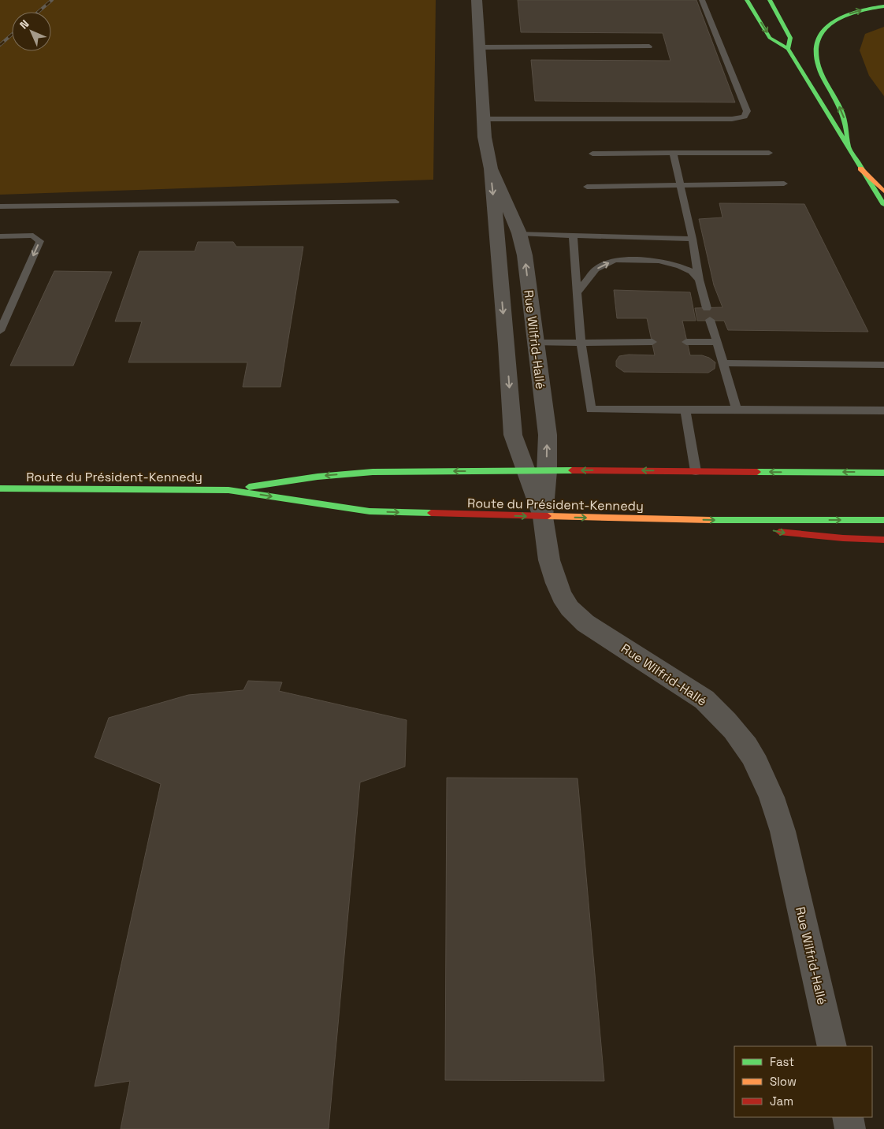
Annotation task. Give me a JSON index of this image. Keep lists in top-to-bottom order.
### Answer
{
  "streets": {
    "main road": ["Route du Président-Kennedy"],
    "street": ["Rue Wilfrid-Hallé"]
  },
  "crossings": [
    ["Rue Wilfrid-Hallé", "Route du Président-Kennedy"]
  ],
  "legend": ["Fast", "Slow", "Jam"],
  "north": "top left"
}
